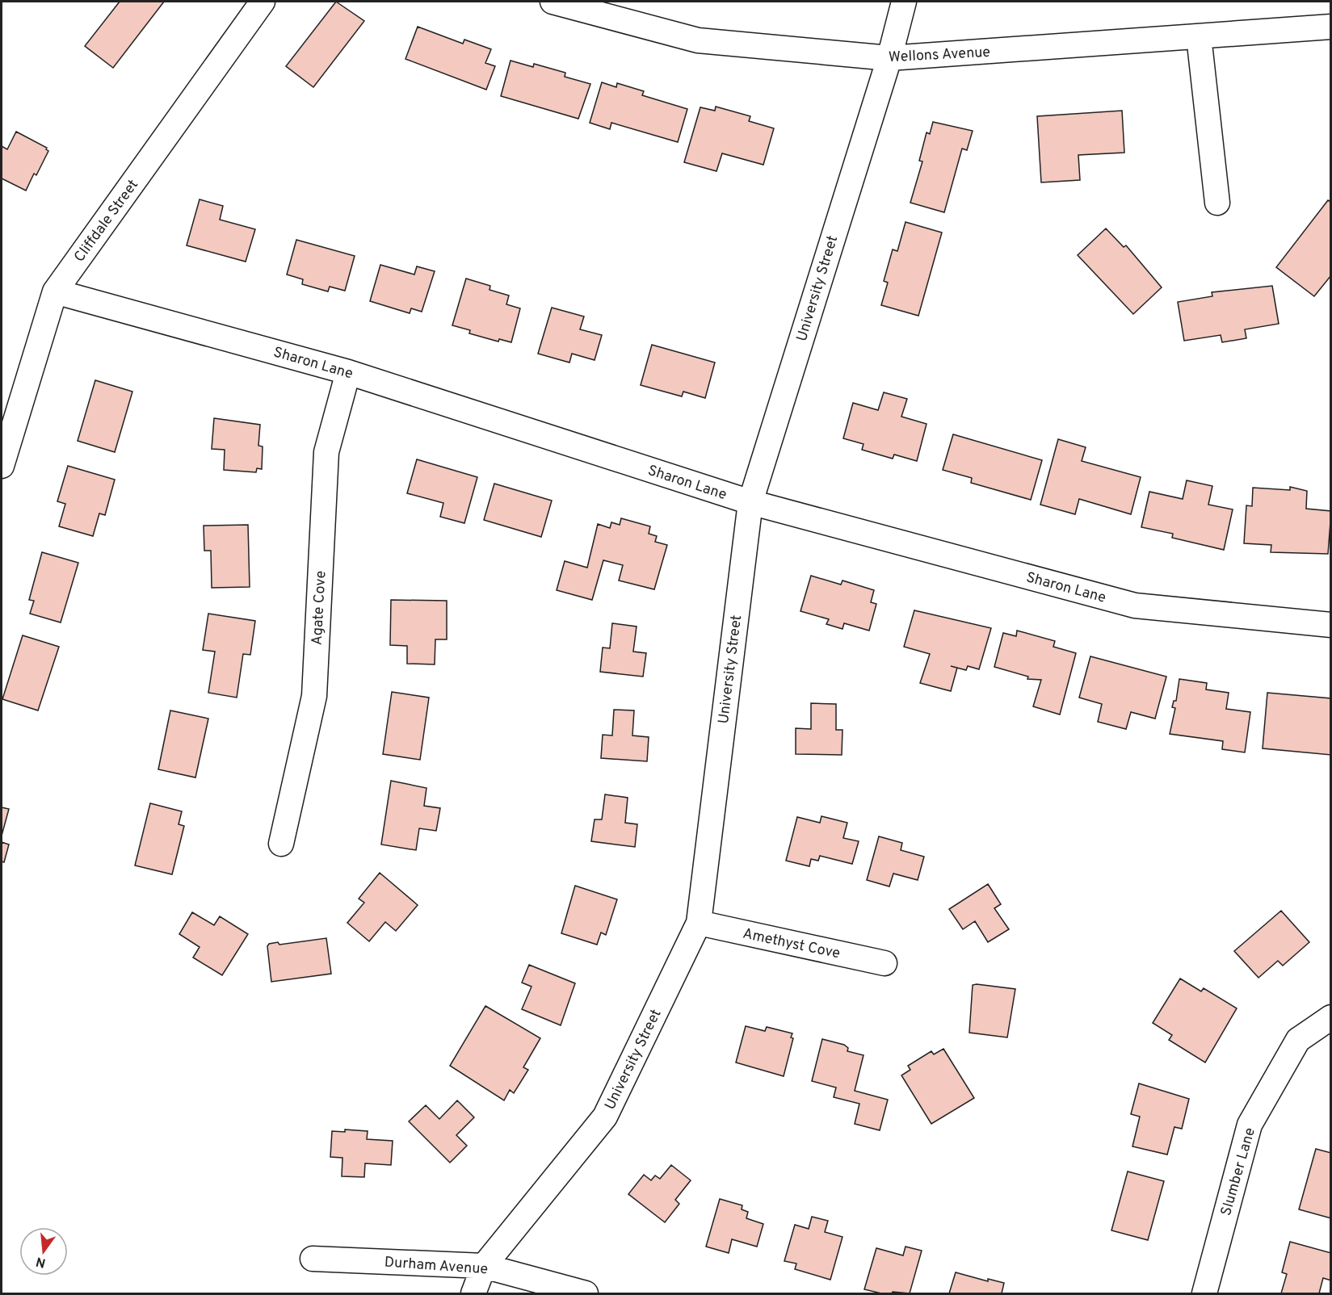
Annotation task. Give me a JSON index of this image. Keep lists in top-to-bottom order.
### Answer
{
  "streets": {
    "street": [
      "Wellons Avenue",
      "Cliffdale Street",
      "University Street",
      "Sharon Lane",
      "Agate Cove",
      "Amethyst Cove",
      "Slumber Lane",
      "Durham Avenue"
    ]
  },
  "crossings": [
    ["Wellons Avenue", "University Street"],
    ["Cliffdale Street", "Sharon Lane"],
    ["University Street", "Sharon Lane"],
    ["University Street", "Amethyst Cove"],
    ["University Street", "Durham Avenue"],
    ["Sharon Lane", "Agate Cove"]
  ],
  "north": "bottom"
}
